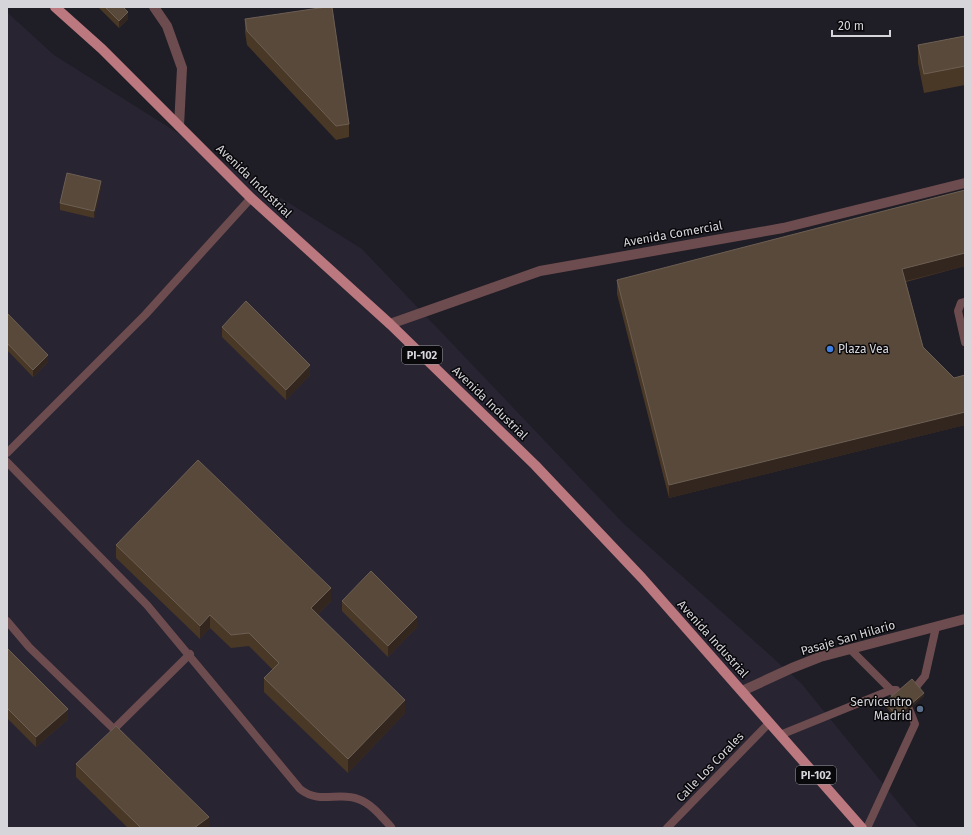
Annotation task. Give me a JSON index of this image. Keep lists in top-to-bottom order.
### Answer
{
  "streets": {
    "main road": ["Avenida Industrial", "PI-102"],
    "street": ["Avenida Comercial", "Pasaje San Hilario"],
    "lane": ["Calle Los Corales"]
  },
  "crossings": [
    ["Avenida Industrial", "Avenida Comercial"],
    ["Avenida Industrial", "Pasaje San Hilario"],
    ["Avenida Industrial", "Calle Los Corales"]
  ],
  "places": ["Plaza Vea", "Servicentro Madrid"],
  "scale_bar": "20 m"
}
